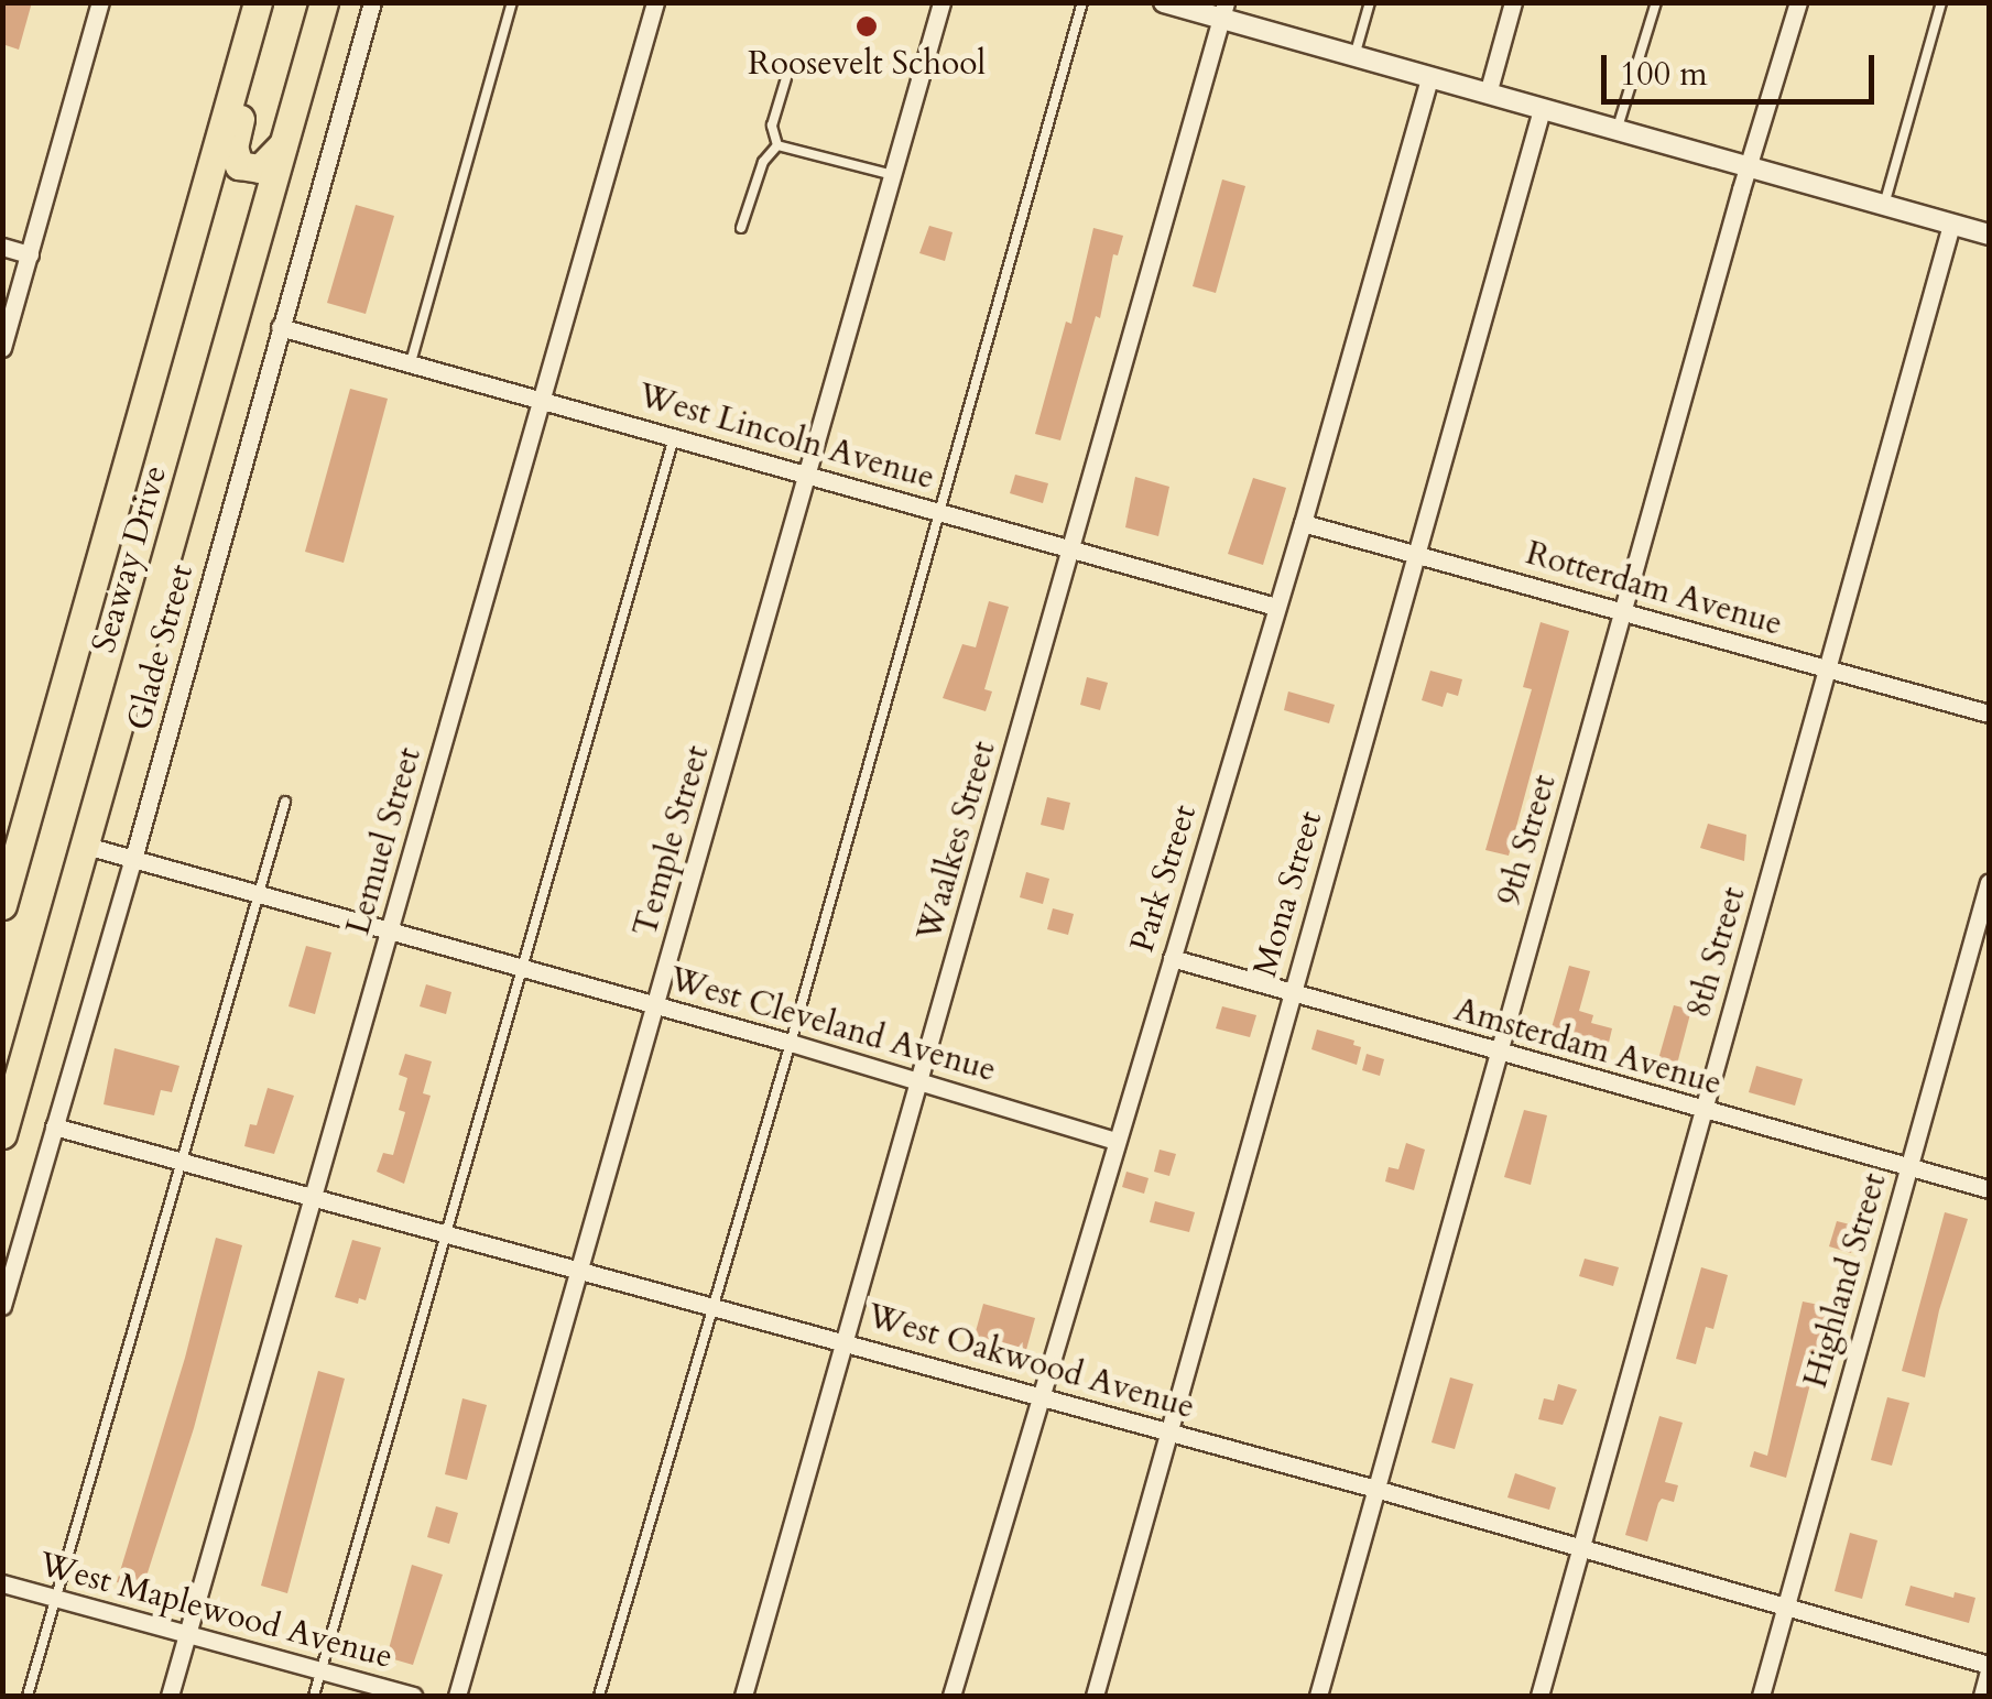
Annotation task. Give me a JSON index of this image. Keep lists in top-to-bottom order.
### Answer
{
  "streets": {
    "highway": ["Seaway Drive"],
    "street": [
      "West Lincoln Avenue",
      "Rotterdam Avenue",
      "Glade Street",
      "9th Street",
      "Lemuel Street",
      "Temple Street",
      "Waalkes Street",
      "Park Street",
      "Mona Street",
      "8th Street",
      "West Cleveland Avenue",
      "Amsterdam Avenue",
      "Highland Street",
      "West Oakwood Avenue",
      "West Maplewood Avenue"
    ]
  },
  "crossings": [
    ["West Lincoln Avenue", "Glade Street"],
    ["West Lincoln Avenue", "Lemuel Street"],
    ["West Lincoln Avenue", "Temple Street"],
    ["West Lincoln Avenue", "Waalkes Street"],
    ["West Lincoln Avenue", "Park Street"],
    ["Seaway Drive", "West Cleveland Avenue"],
    ["Rotterdam Avenue", "9th Street"],
    ["Rotterdam Avenue", "Park Street"],
    ["Rotterdam Avenue", "Mona Street"],
    ["Rotterdam Avenue", "8th Street"],
    ["Glade Street", "West Cleveland Avenue"],
    ["Glade Street", "West Oakwood Avenue"],
    ["9th Street", "Amsterdam Avenue"],
    ["9th Street", "West Oakwood Avenue"],
    ["Lemuel Street", "West Cleveland Avenue"],
    ["Lemuel Street", "West Oakwood Avenue"],
    ["Lemuel Street", "West Maplewood Avenue"],
    ["Temple Street", "West Cleveland Avenue"],
    ["Temple Street", "West Oakwood Avenue"],
    ["Waalkes Street", "West Cleveland Avenue"],
    ["Waalkes Street", "West Oakwood Avenue"],
    ["Park Street", "West Cleveland Avenue"],
    ["Park Street", "Amsterdam Avenue"],
    ["Park Street", "West Oakwood Avenue"],
    ["Mona Street", "Amsterdam Avenue"],
    ["Mona Street", "West Oakwood Avenue"],
    ["8th Street", "Amsterdam Avenue"],
    ["8th Street", "West Oakwood Avenue"],
    ["Amsterdam Avenue", "Highland Street"],
    ["Highland Street", "West Oakwood Avenue"]
  ],
  "places": ["Roosevelt School"],
  "scale_bar": "100 m"
}
